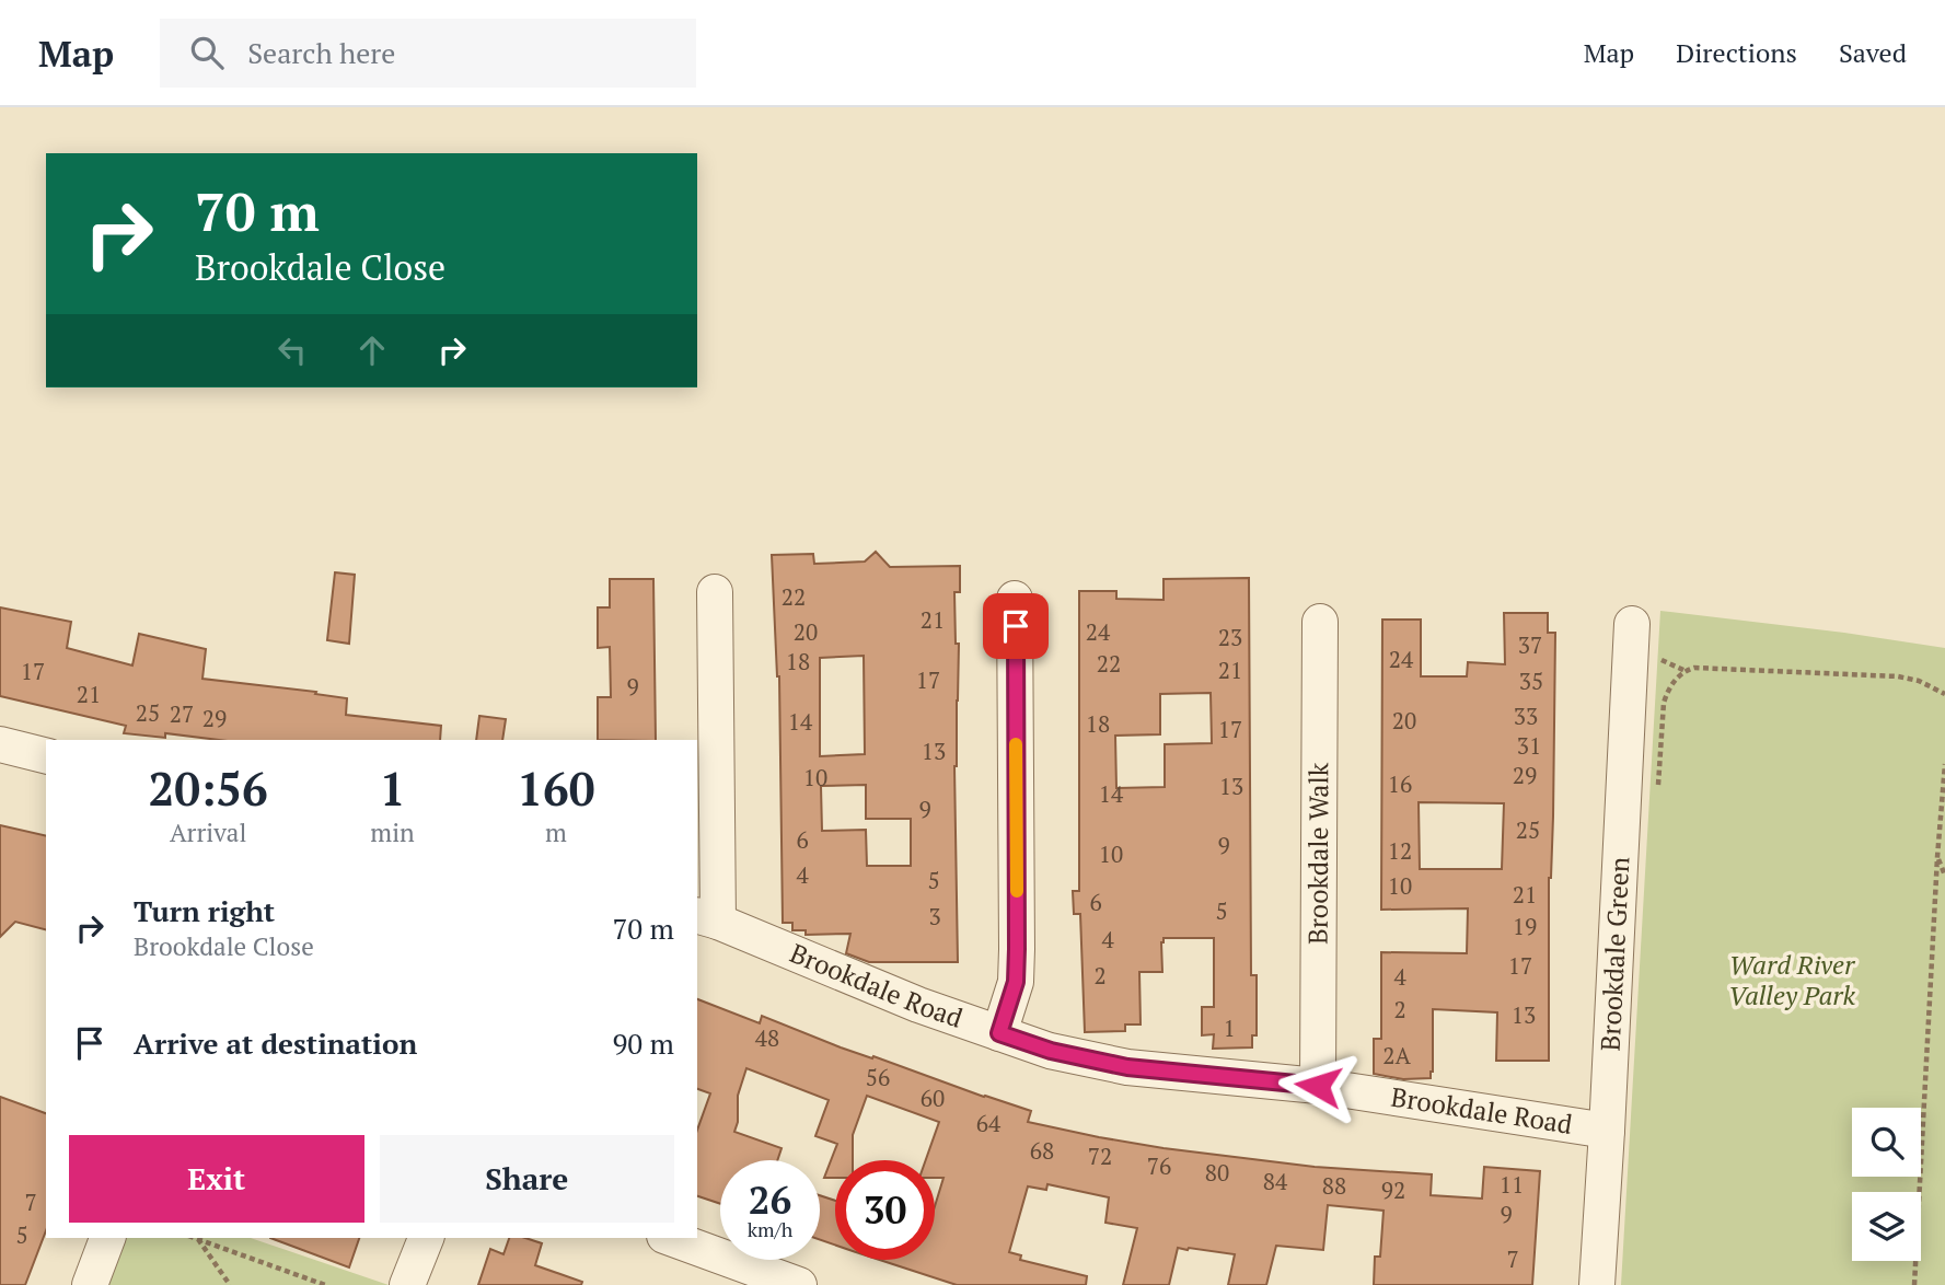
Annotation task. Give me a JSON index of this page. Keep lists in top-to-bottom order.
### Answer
{
  "streets": {
    "street": ["Brookdale Walk", "Brookdale Green", "Brookdale Road"]
  },
  "crossings": [
    ["Brookdale Walk", "Brookdale Road"],
    ["Brookdale Green", "Brookdale Road"]
  ],
  "parks": ["Ward River Valley Park"],
  "house_numbers": [
    "22",
    "21",
    "20",
    "24",
    "23",
    "37",
    "24",
    "18",
    "22",
    "21",
    "17",
    "17",
    "35",
    "9",
    "21",
    "25",
    "27",
    "33",
    "29",
    "20",
    "14",
    "18",
    "17",
    "31",
    "13",
    "29",
    "10",
    "16",
    "13",
    "14",
    "9",
    "25",
    "6",
    "9",
    "12",
    "10",
    "4",
    "5",
    "10",
    "21",
    "6",
    "5",
    "3",
    "19",
    "4",
    "17",
    "2",
    "4",
    "2",
    "13",
    "1",
    "48",
    "2A",
    "56",
    "60",
    "64",
    "68",
    "72",
    "76",
    "80",
    "84",
    "11",
    "88",
    "92",
    "7",
    "9",
    "5",
    "7"
  ],
  "page": {
    "header": "Map",
    "search": "Search here",
    "nav": ["Map", "Directions", "Saved"],
    "turn": ["70 m", "Brookdale Close"],
    "eta": [
      "20:56",
      "Arrival",
      "1",
      "min",
      "160",
      "m"
    ],
    "list": [
      {
        "name": "Turn right",
        "note": "Brookdale Close",
        "value": "70 m"
      },
      {
        "name": "Arrive at destination",
        "value": "90 m"
      }
    ],
    "buttons": ["Exit", "Share"],
    "speed": "26 km/h",
    "limit": "30"
  }
}
